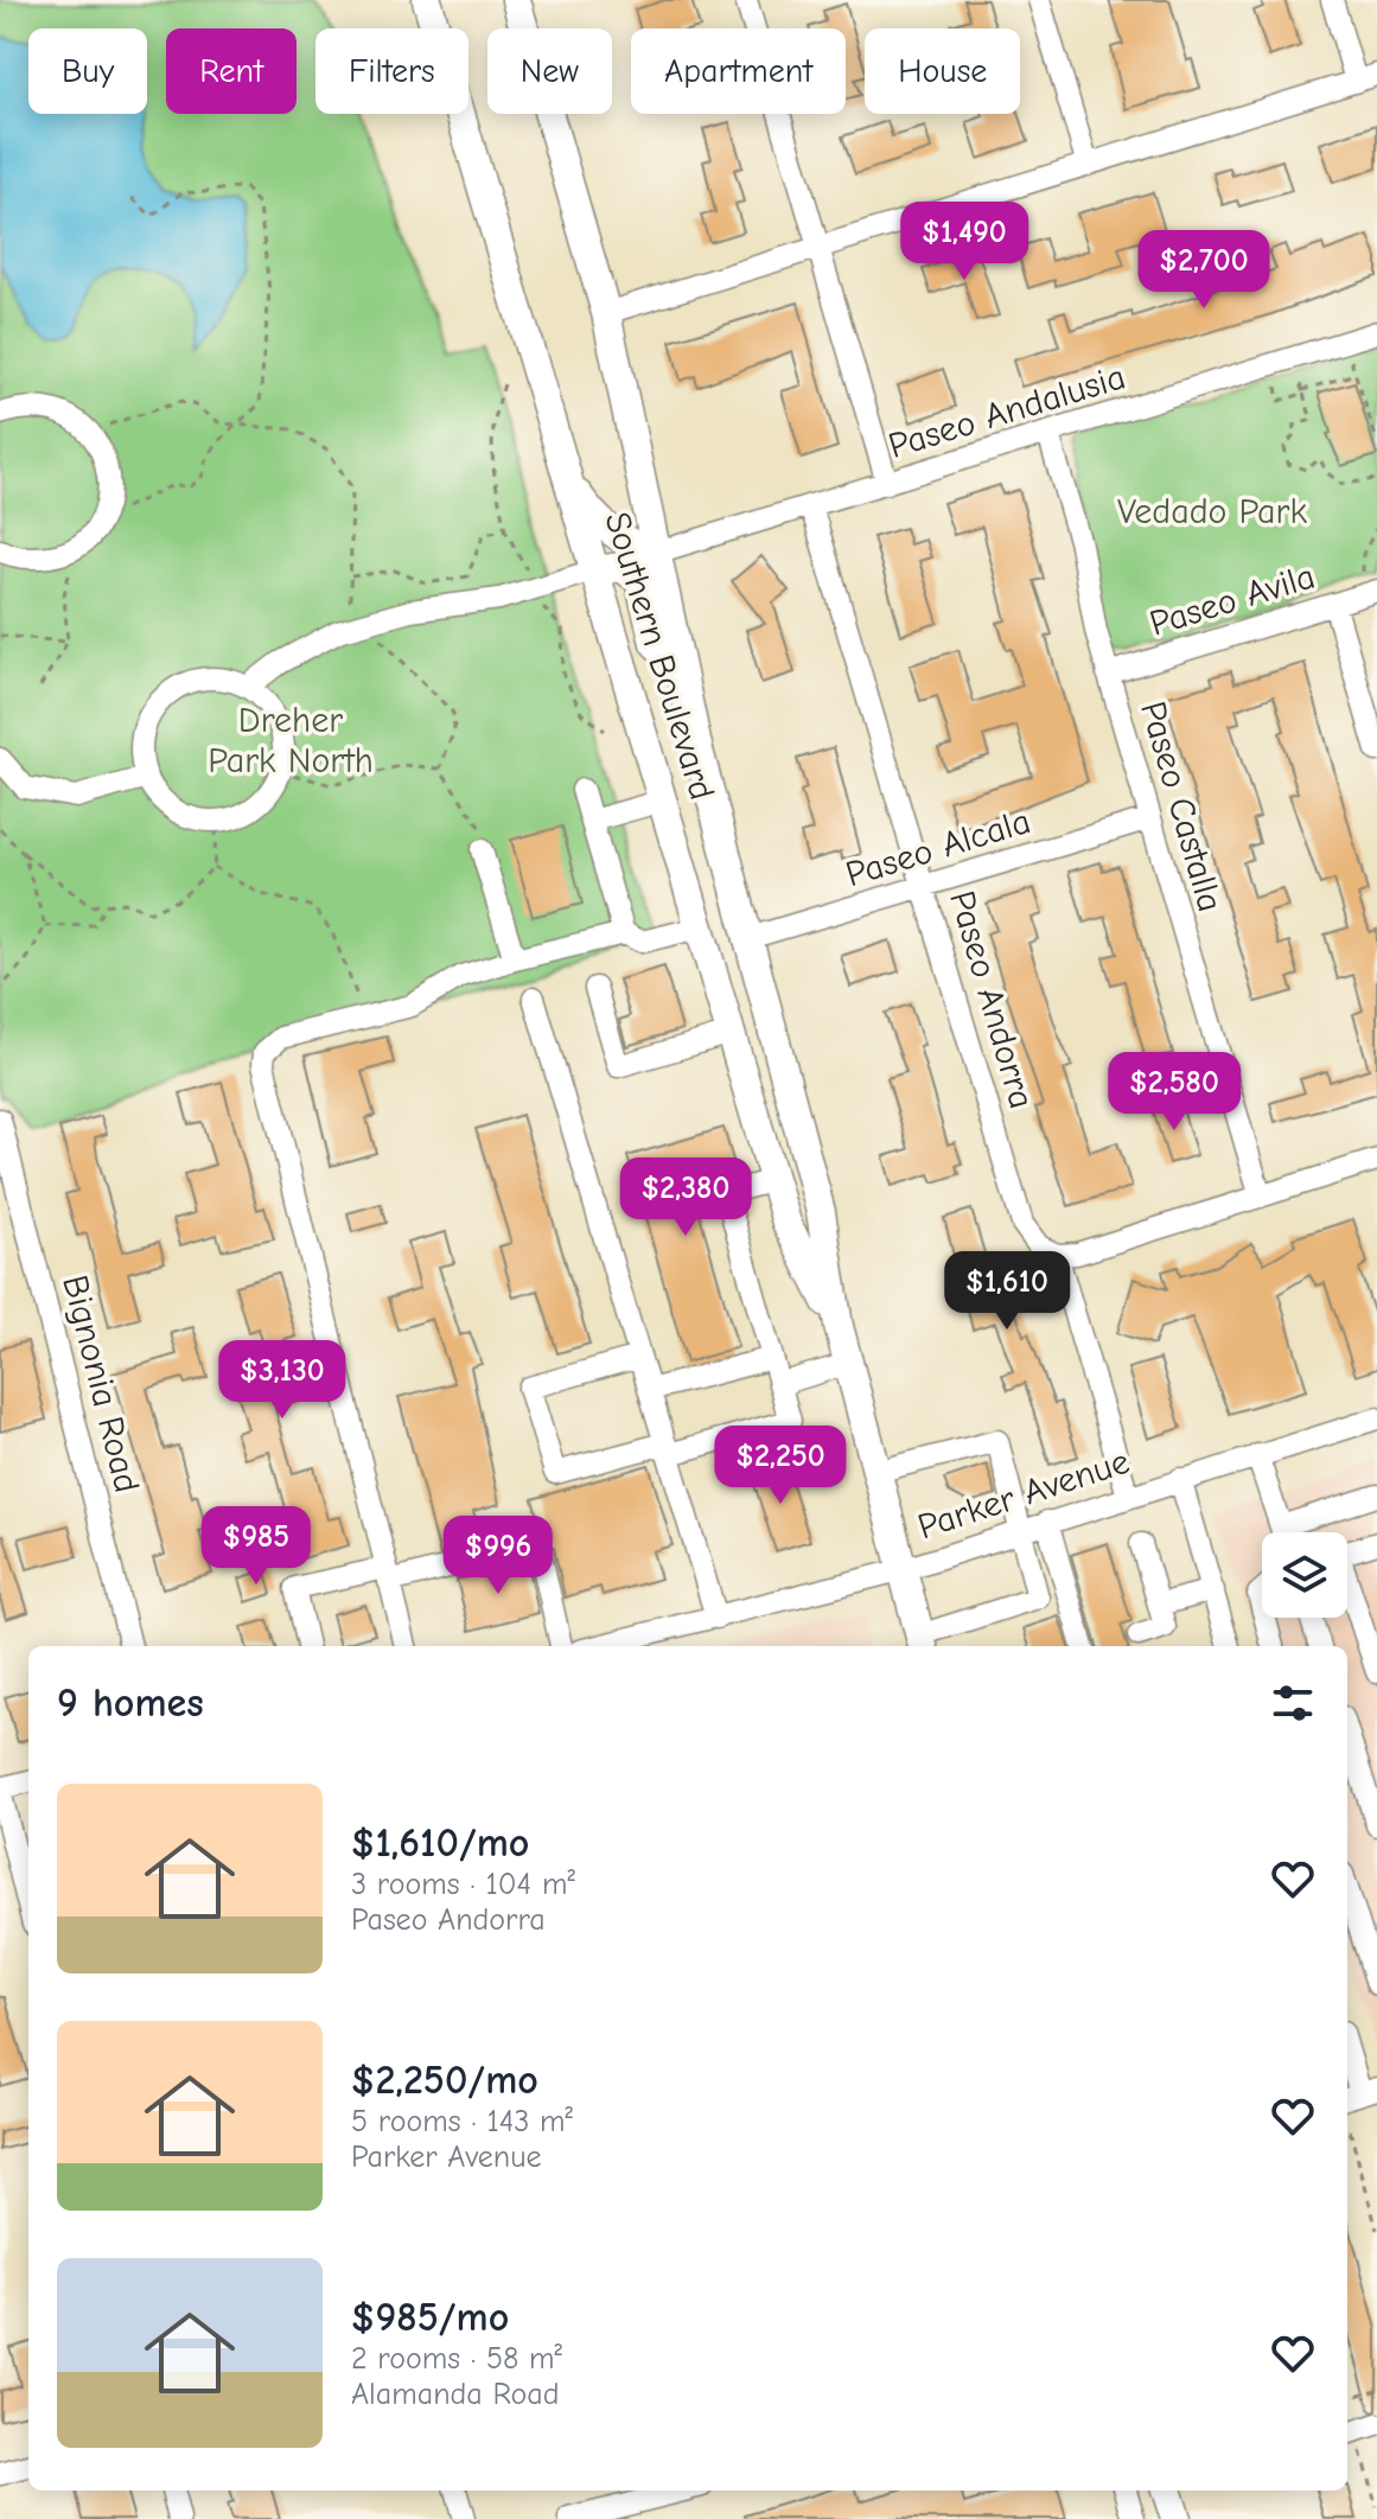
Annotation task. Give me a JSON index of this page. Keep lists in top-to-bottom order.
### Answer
{
  "streets": {
    "main road": ["Southern Boulevard"],
    "street": [
      "Paseo Andalusia",
      "Paseo Avila",
      "Paseo Castalla",
      "Paseo Alcala",
      "Paseo Andorra",
      "Bignonia Road",
      "Parker Avenue"
    ]
  },
  "crossings": [
    ["Paseo Andalusia", "Southern Boulevard"],
    ["Paseo Andalusia", "Paseo Castalla"],
    ["Paseo Andalusia", "Paseo Andorra"],
    ["Paseo Avila", "Paseo Castalla"],
    ["Southern Boulevard", "Paseo Alcala"],
    ["Southern Boulevard", "Parker Avenue"],
    ["Paseo Castalla", "Paseo Alcala"],
    ["Paseo Alcala", "Paseo Andorra"]
  ],
  "parks": ["Vedado Park", "Dreher Park North"],
  "page": {
    "chip": [
      "Buy",
      "Rent",
      "Filters",
      "New",
      "Apartment",
      "House"
    ],
    "price": [
      "$1,490",
      "$2,700",
      "$2,580",
      "$2,380",
      "$1,610",
      "$3,130",
      "$2,250",
      "$985",
      "$996"
    ],
    "heading": "9 homes",
    "list": [
      {
        "name": "$1,610/mo",
        "note": "3 rooms · 104 m² · Paseo Andorra"
      },
      {
        "name": "$2,250/mo",
        "note": "5 rooms · 143 m² · Parker Avenue"
      },
      {
        "name": "$985/mo",
        "note": "2 rooms · 58 m² · Alamanda Road"
      }
    ]
  }
}
